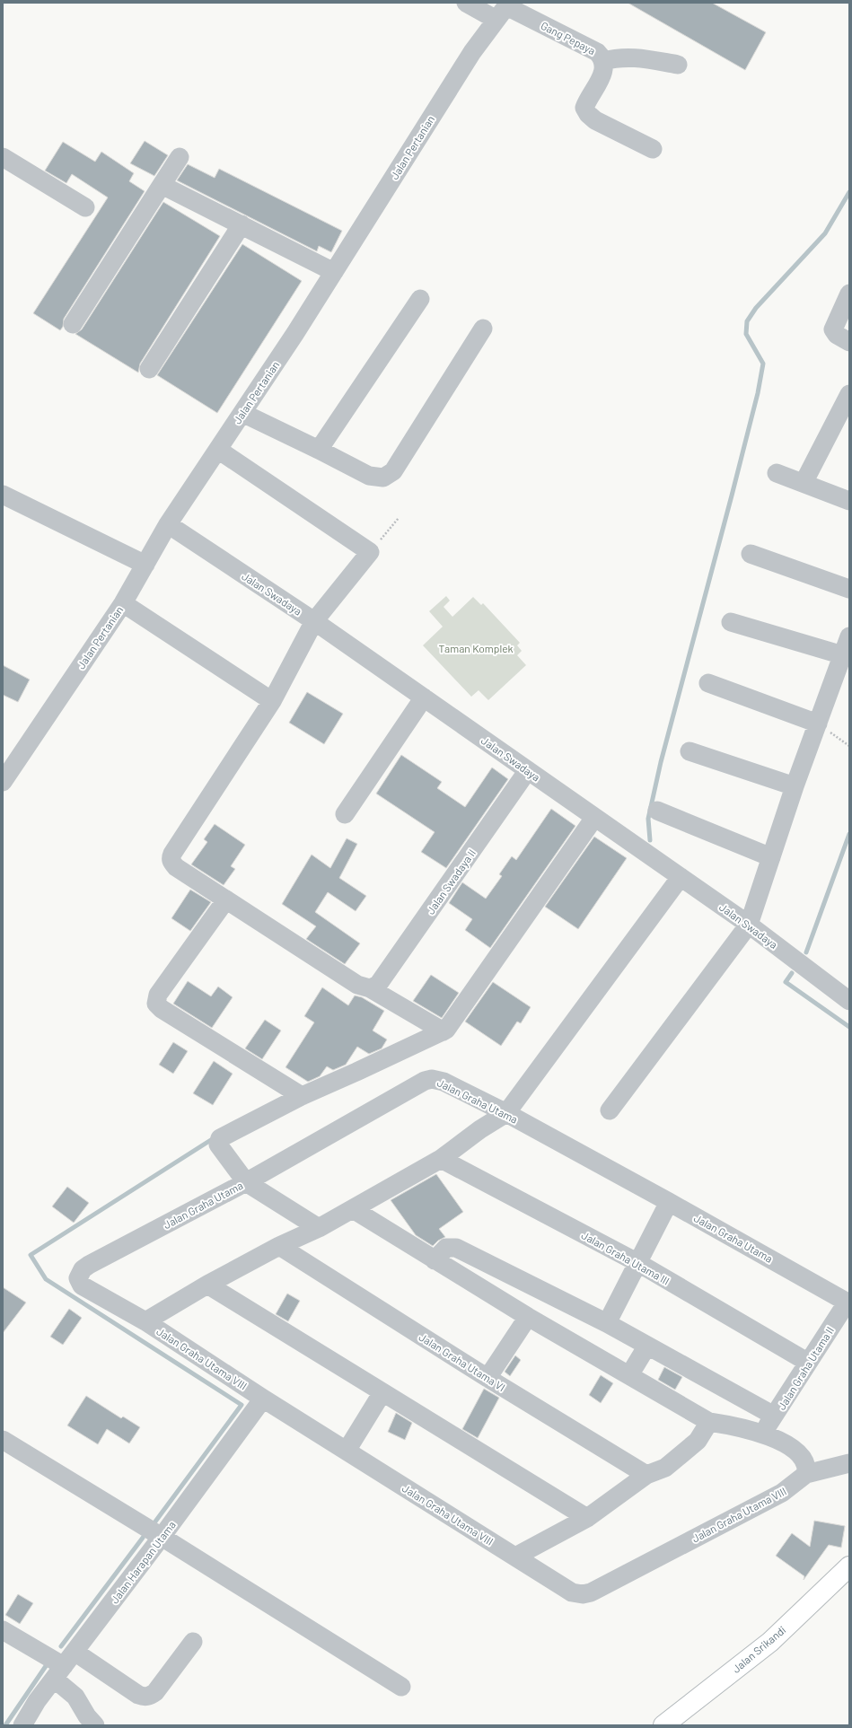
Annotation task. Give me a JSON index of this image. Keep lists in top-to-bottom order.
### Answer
{
  "streets": {
    "main road": ["Jalan Srikandi"],
    "street": [
      "Gang Pepaya",
      "Jalan Pertanian",
      "Jalan Swadaya",
      "Jalan Swadaya II",
      "Jalan Graha Utama",
      "Jalan Graha Utama III",
      "Jalan Graha Utama VIII",
      "Jalan Graha Utama VI",
      "Jalan Graha Utama II",
      "Jalan Harapan Utama"
    ]
  },
  "crossings": [
    ["Gang Pepaya", "Jalan Pertanian"],
    ["Jalan Pertanian", "Jalan Swadaya"],
    ["Jalan Swadaya", "Jalan Swadaya II"],
    ["Jalan Graha Utama", "Jalan Graha Utama VIII"],
    ["Jalan Graha Utama", "Jalan Graha Utama II"],
    ["Jalan Graha Utama III", "Jalan Graha Utama II"],
    ["Jalan Graha Utama VIII", "Jalan Harapan Utama"]
  ],
  "parks": ["Taman Komplek"]
}
